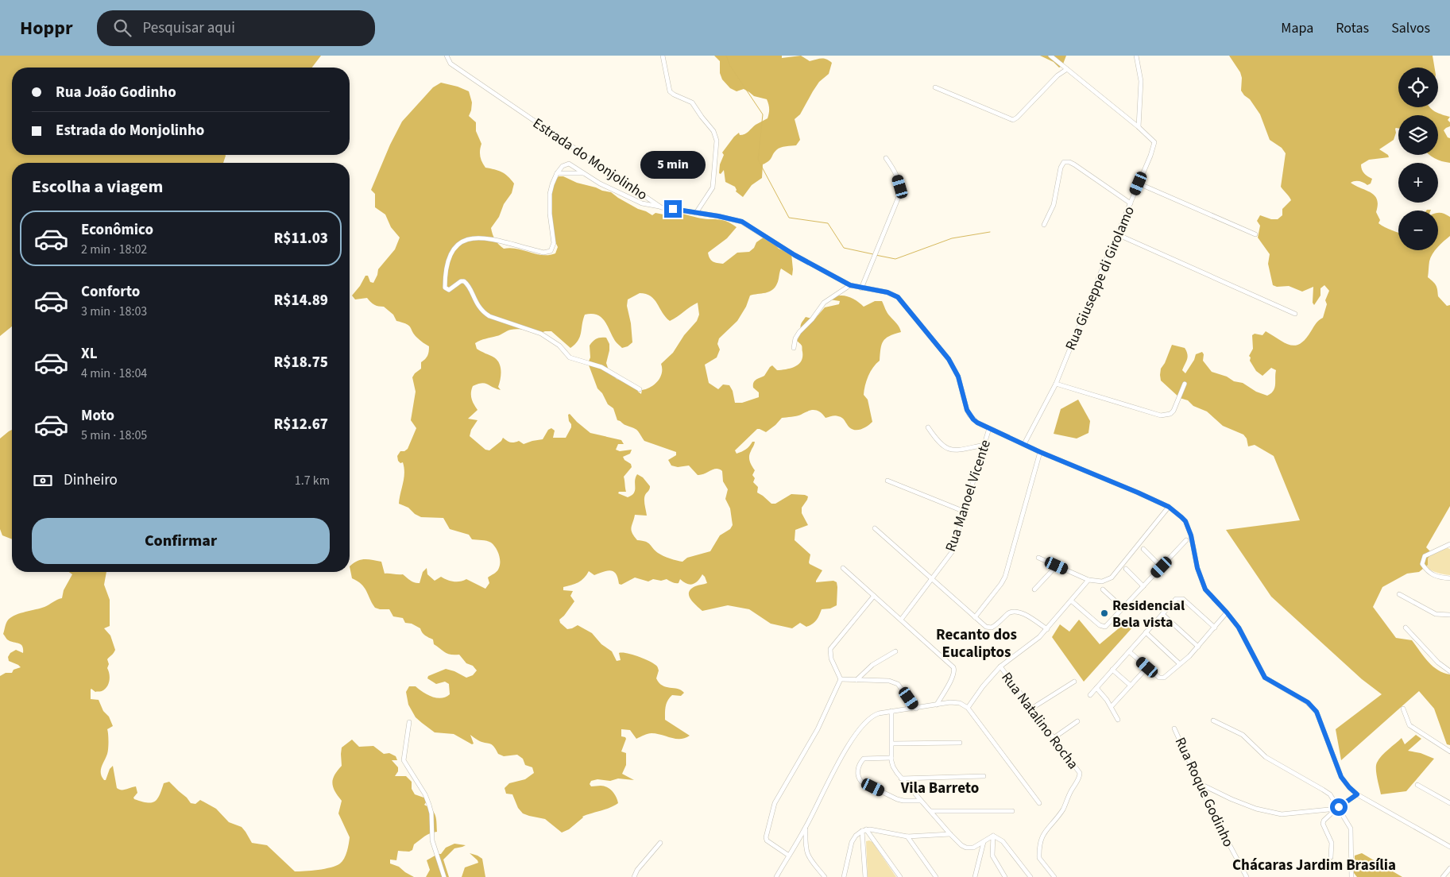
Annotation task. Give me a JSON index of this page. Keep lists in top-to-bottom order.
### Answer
{
  "streets": {
    "street": [
      "Estrada do Monjolinho",
      "Rua Giuseppe di Girolamo",
      "Rua Manoel Vicente",
      "Rua Natalino Rocha",
      "Rua Roque Godinho"
    ]
  },
  "crossings": [
    ["Estrada do Monjolinho", "Rua Giuseppe di Girolamo"],
    ["Estrada do Monjolinho", "Rua Manoel Vicente"]
  ],
  "districts": ["Recanto dos Eucaliptos", "Vila Barreto", "Chácaras Jardim Brasília"],
  "places": ["Residencial Bela vista"],
  "page": {
    "header": "Hoppr",
    "search": "Pesquisar aqui",
    "nav": ["Mapa", "Rotas", "Salvos"],
    "map_buttons": ["+", "−"],
    "banner": ["Rua João Godinho", "Estrada do Monjolinho"],
    "bubble": "5 min",
    "heading": "Escolha a viagem",
    "list": [
      {
        "name": "Econômico",
        "note": "2 min · 18:02",
        "value": "R$11.03"
      },
      {
        "name": "Conforto",
        "note": "3 min · 18:03",
        "value": "R$14.89"
      },
      {
        "name": "XL",
        "note": "4 min · 18:04",
        "value": "R$18.75"
      },
      {
        "name": "Moto",
        "note": "5 min · 18:05",
        "value": "R$12.67"
      }
    ],
    "pay": ["Dinheiro", "1.7 km"],
    "buttons": "Confirmar"
  }
}
